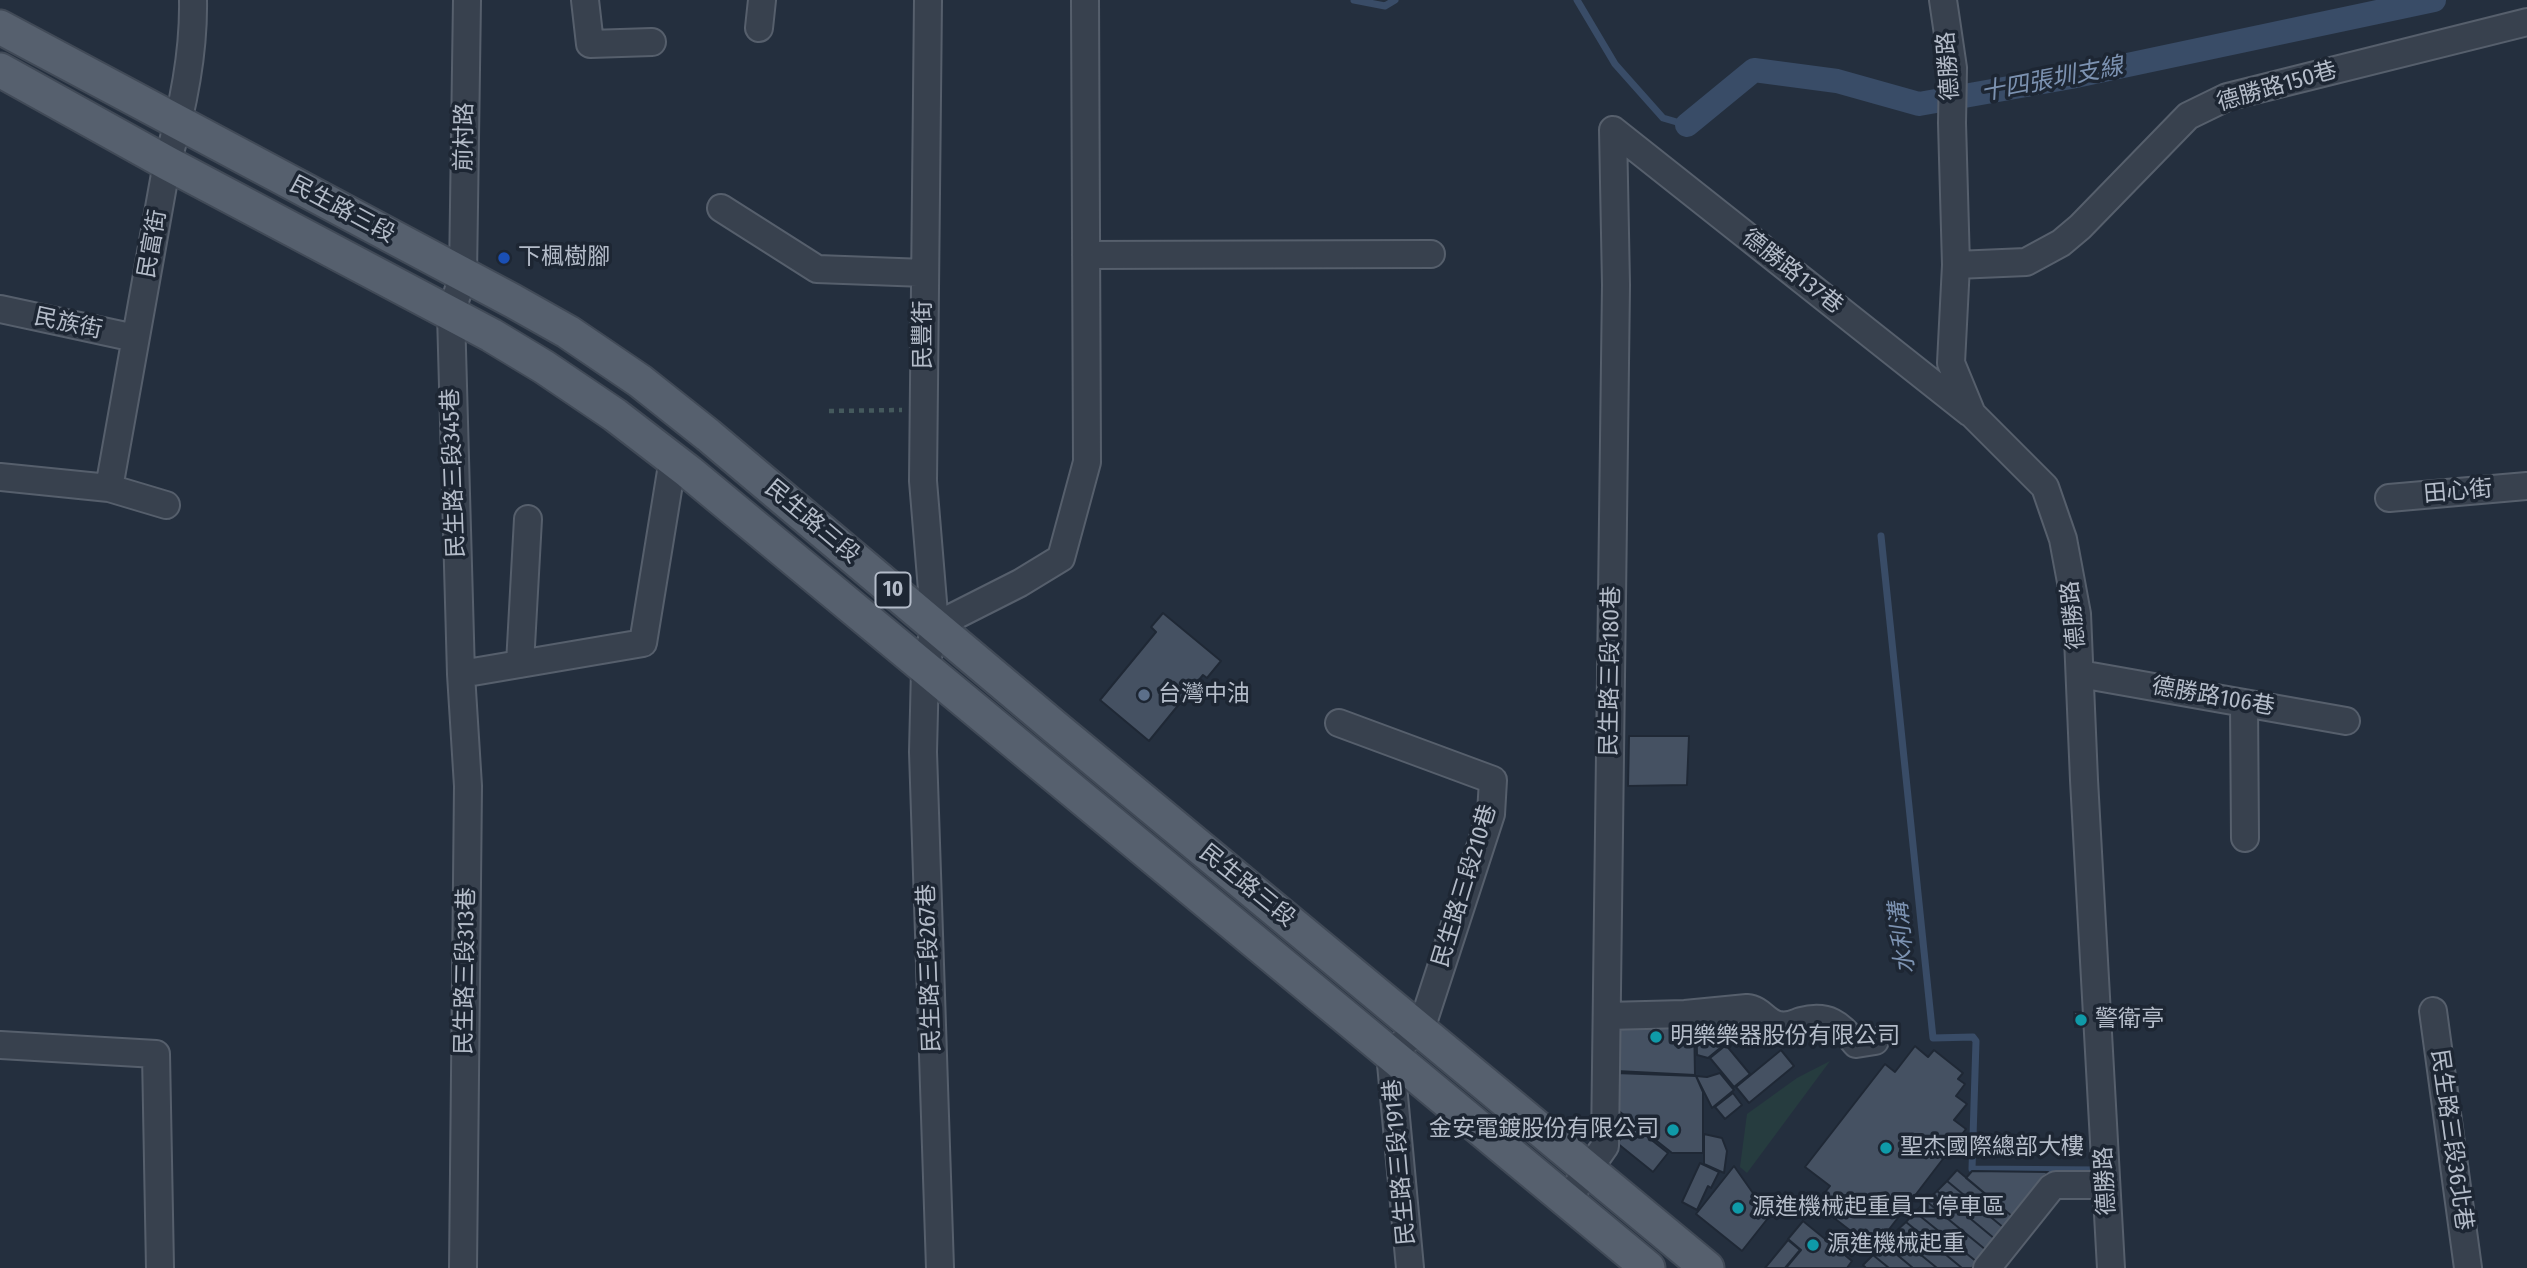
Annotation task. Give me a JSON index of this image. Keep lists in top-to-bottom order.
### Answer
{
  "streets": {
    "main road": ["民生路三段", "10"],
    "street": [
      "德勝路",
      "德勝路150巷",
      "前村路",
      "民富街",
      "德勝路137巷",
      "民族街",
      "民豐街",
      "民生路三段345巷",
      "田心街",
      "民生路三段180巷",
      "德勝路106巷",
      "民生路三段210巷",
      "民生路三段267巷",
      "民生路三段313巷",
      "民生路三段36北巷",
      "民生路三段191巷"
    ]
  },
  "crossings": [
    ["德勝路", "德勝路150巷"],
    ["德勝路", "德勝路137巷"],
    ["德勝路", "德勝路106巷"],
    ["前村路", "民生路三段"],
    ["前村路", "民生路三段345巷"],
    ["民生路三段", "民富街"],
    ["民生路三段", "民豐街"],
    ["民生路三段", "民生路三段345巷"],
    ["民生路三段", "民生路三段180巷"],
    ["民生路三段", "民生路三段210巷"],
    ["民生路三段", "民生路三段267巷"],
    ["民生路三段", "民生路三段191巷"],
    ["民富街", "民族街"],
    ["德勝路137巷", "民生路三段180巷"],
    ["民豐街", "民生路三段267巷"],
    ["民生路三段345巷", "民生路三段313巷"],
    ["民生路三段210巷", "民生路三段191巷"]
  ],
  "water": ["十四張圳支線", "水利溝"],
  "places": [
    "下楓樹腳",
    "台灣中油",
    "警衛亭",
    "明樂樂器股份有限公司",
    "金安電鍍股份有限公司",
    "聖杰國際總部大樓",
    "源進機械起重員工停車區",
    "源進機械起重"
  ]
}
